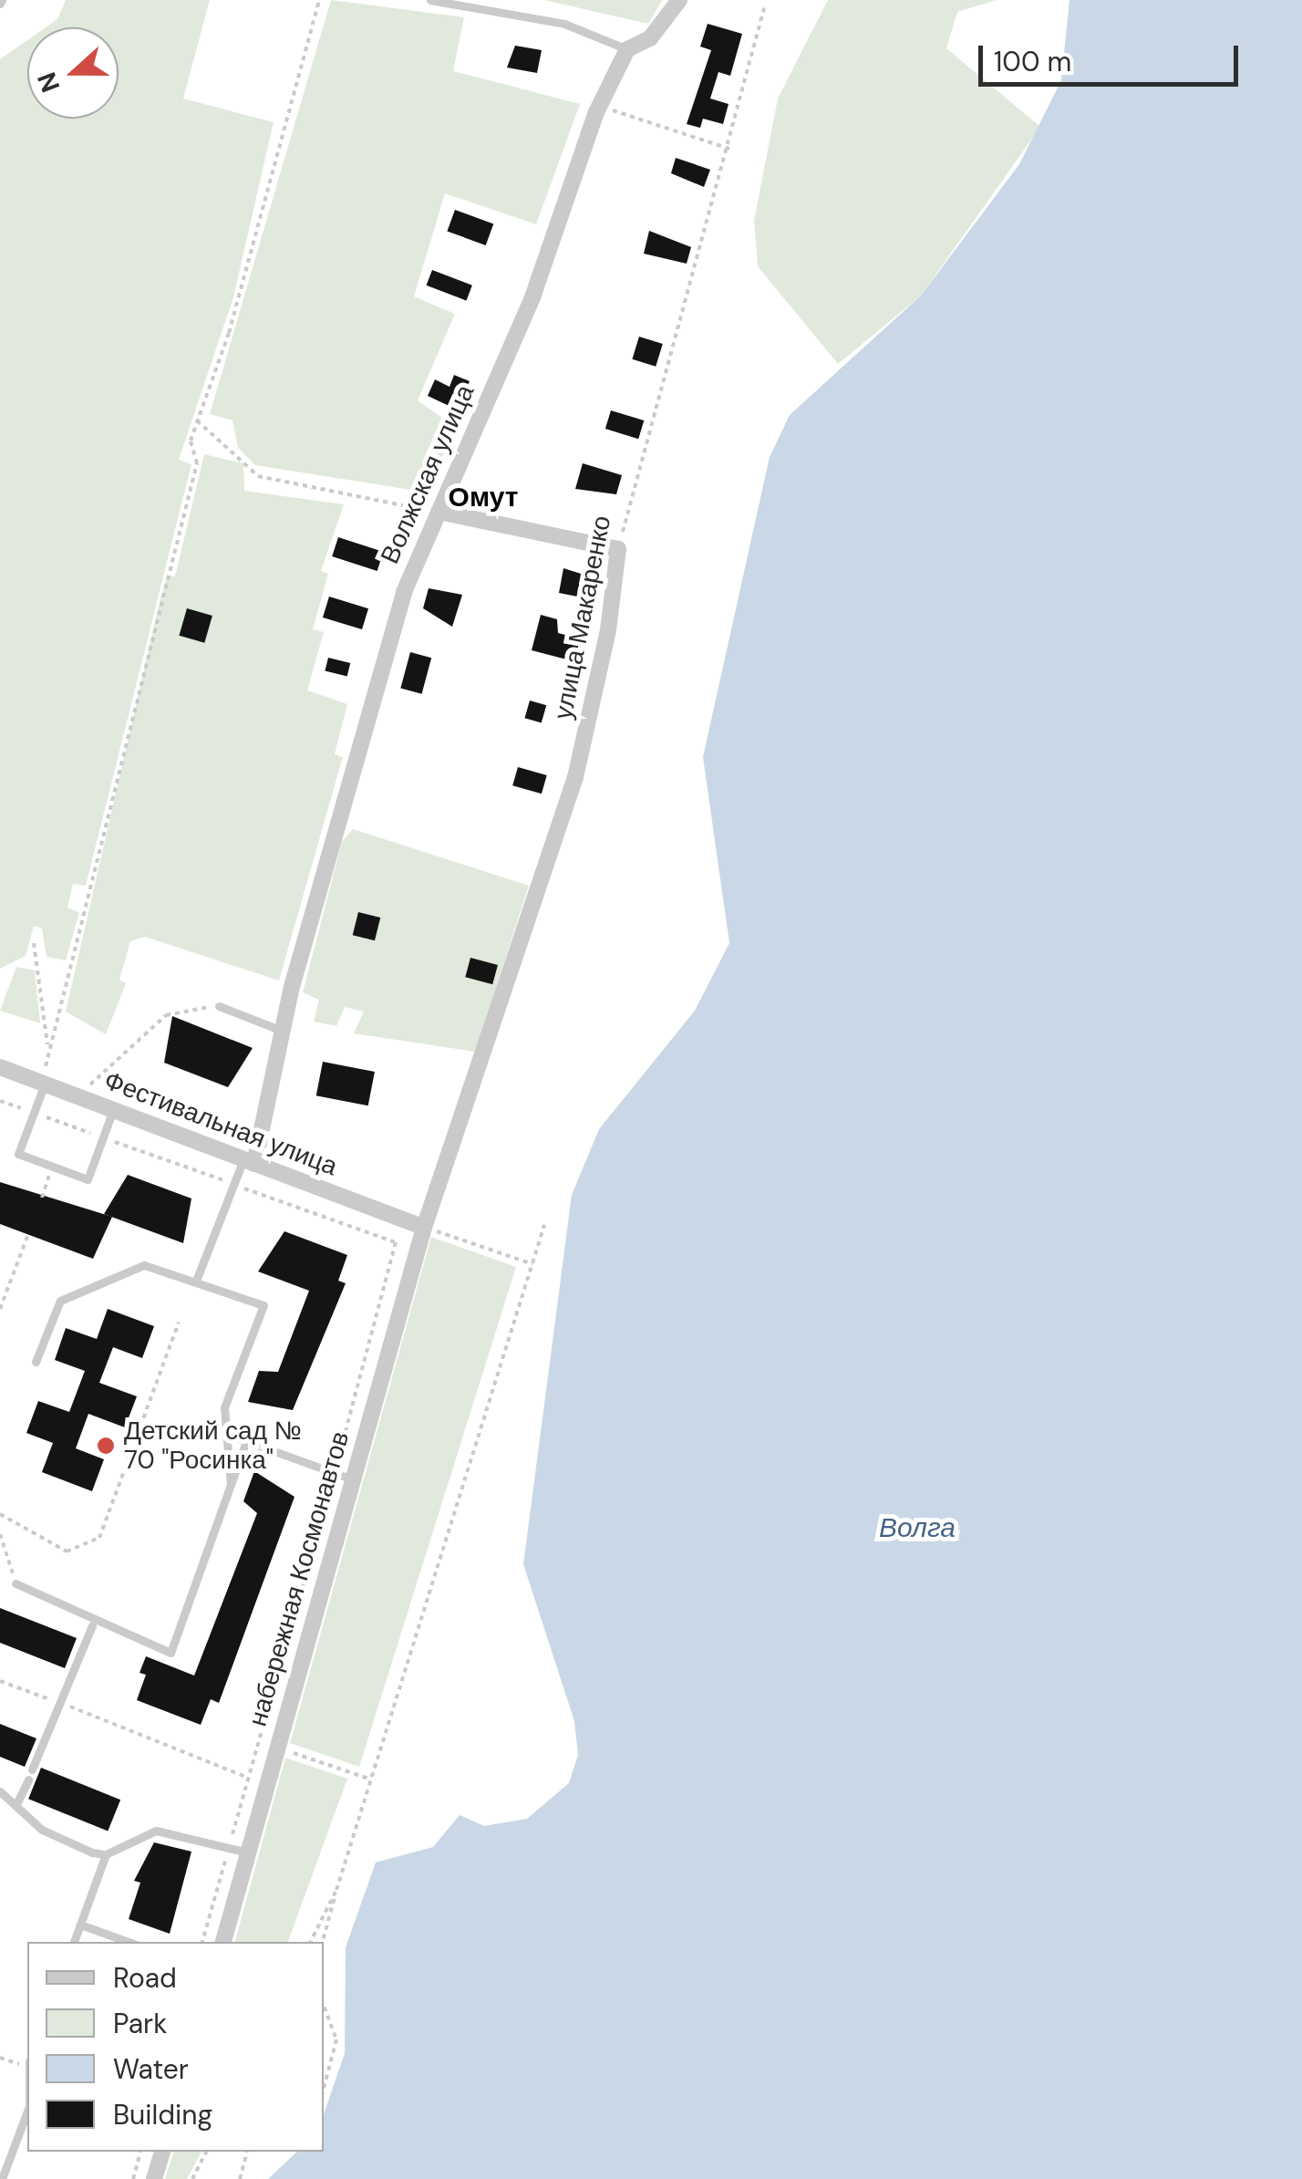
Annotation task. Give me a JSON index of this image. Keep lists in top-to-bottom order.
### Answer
{
  "streets": {
    "street": [
      "Волжская улица",
      "улица Макаренко",
      "Фестивальная улица",
      "набережная Космонавтов"
    ]
  },
  "crossings": [
    ["Волжская улица", "Фестивальная улица"],
    ["улица Макаренко", "Фестивальная улица"],
    ["улица Макаренко", "набережная Космонавтов"],
    ["Фестивальная улица", "набережная Космонавтов"]
  ],
  "districts": ["Омут"],
  "water": ["Волга"],
  "places": ["Детский сад № 70 \"Росинка\""],
  "legend": [
    "Road",
    "Park",
    "Water",
    "Building"
  ],
  "scale_bar": "100 m",
  "north": "left"
}
